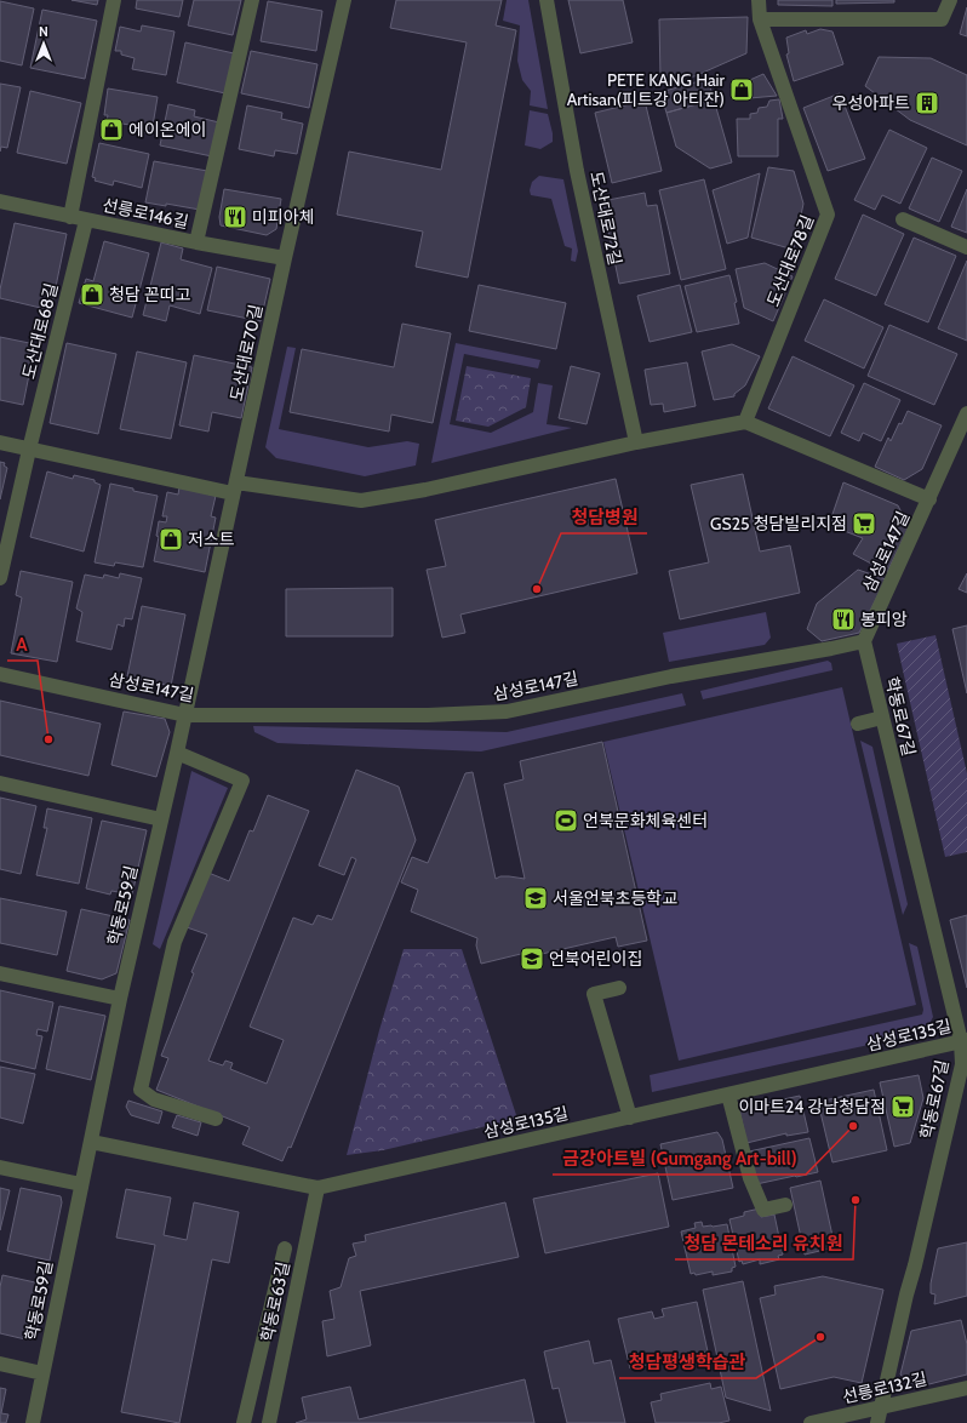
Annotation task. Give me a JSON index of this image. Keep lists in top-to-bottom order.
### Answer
{
  "streets": {
    "street": [
      "선릉로146길",
      "도산대로72길",
      "도산대로78길",
      "도산대로68길",
      "도산대로70길",
      "삼성로147길",
      "학동로67길",
      "학동로59길",
      "삼성로135길",
      "학동로63길",
      "선릉로132길"
    ]
  },
  "crossings": [
    ["선릉로146길", "도산대로68길"],
    ["선릉로146길", "도산대로70길"],
    ["도산대로78길", "삼성로147길"],
    ["도산대로70길", "삼성로147길"],
    ["도산대로70길", "학동로59길"],
    ["삼성로147길", "학동로67길"],
    ["삼성로147길", "학동로59길"],
    ["학동로67길", "삼성로135길"],
    ["학동로67길", "선릉로132길"],
    ["학동로59길", "삼성로135길"],
    ["삼성로135길", "학동로63길"]
  ],
  "places": {
    "shop": [
      "PETE KANG Hair Artisan(피트강 아티잔)",
      "에이온에이",
      "청담 꼰띠고",
      "저스트"
    ],
    "building": ["우성아파트"],
    "restaurant": ["미피아체", "봉피앙"],
    "supermarket": ["GS25 청담빌리지점", "이마트24 강남청담점"],
    "other": [
      "청담병원",
      "A",
      "금강아트빌 (Gumgang Art-bill)",
      "청담 몬테소리 유치원",
      "청담평생학습관"
    ],
    "sports": ["언북문화체육센터"],
    "school or university": ["서울언북초등학교", "언북어린이집"]
  },
  "north": "top"
}
